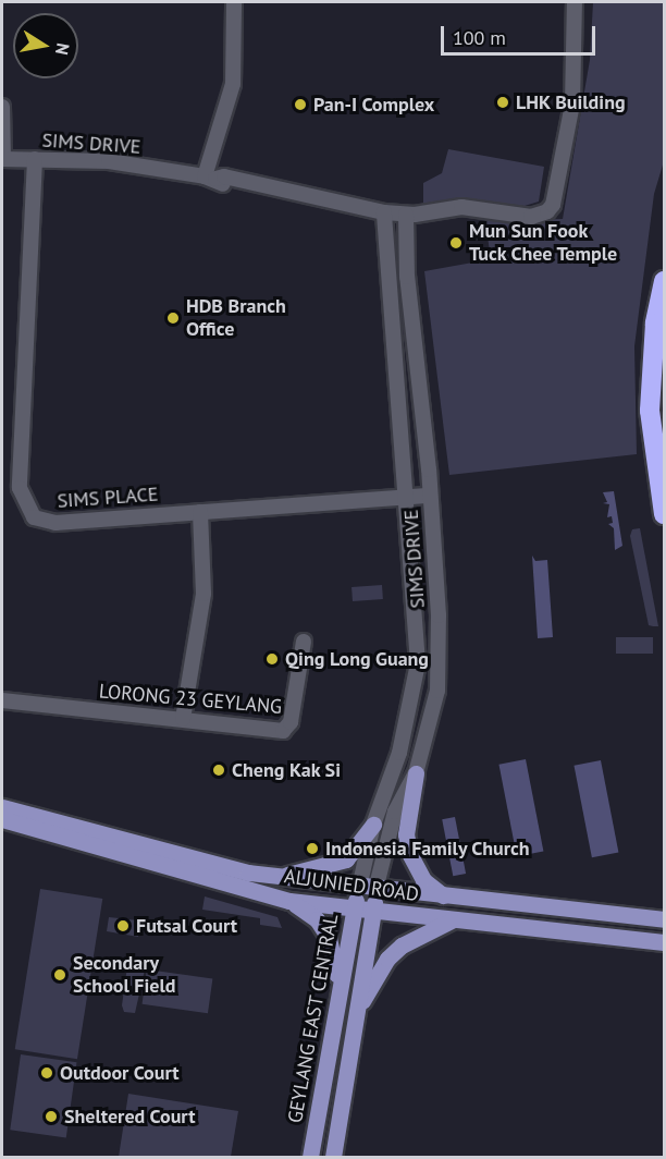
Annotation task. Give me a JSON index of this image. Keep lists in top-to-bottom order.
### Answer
{
  "streets": {
    "main road": ["ALJUNIED ROAD", "GEYLANG EAST CENTRAL"],
    "street": ["SIMS DRIVE", "SIMS PLACE", "LORONG 23 GEYLANG"]
  },
  "crossings": [
    ["SIMS DRIVE", "SIMS PLACE"],
    ["SIMS DRIVE", "ALJUNIED ROAD"],
    ["SIMS DRIVE", "GEYLANG EAST CENTRAL"],
    ["ALJUNIED ROAD", "GEYLANG EAST CENTRAL"]
  ],
  "places": [
    "LHK Building",
    "Pan-I Complex",
    "Mun Sun Fook Tuck Chee Temple",
    "HDB Branch Office",
    "Qing Long Guang",
    "Cheng Kak Si",
    "Indonesia Family Church",
    "Futsal Court",
    "Secondary School Field",
    "Outdoor Court",
    "Sheltered Court"
  ],
  "scale_bar": "100 m",
  "north": "right"
}
